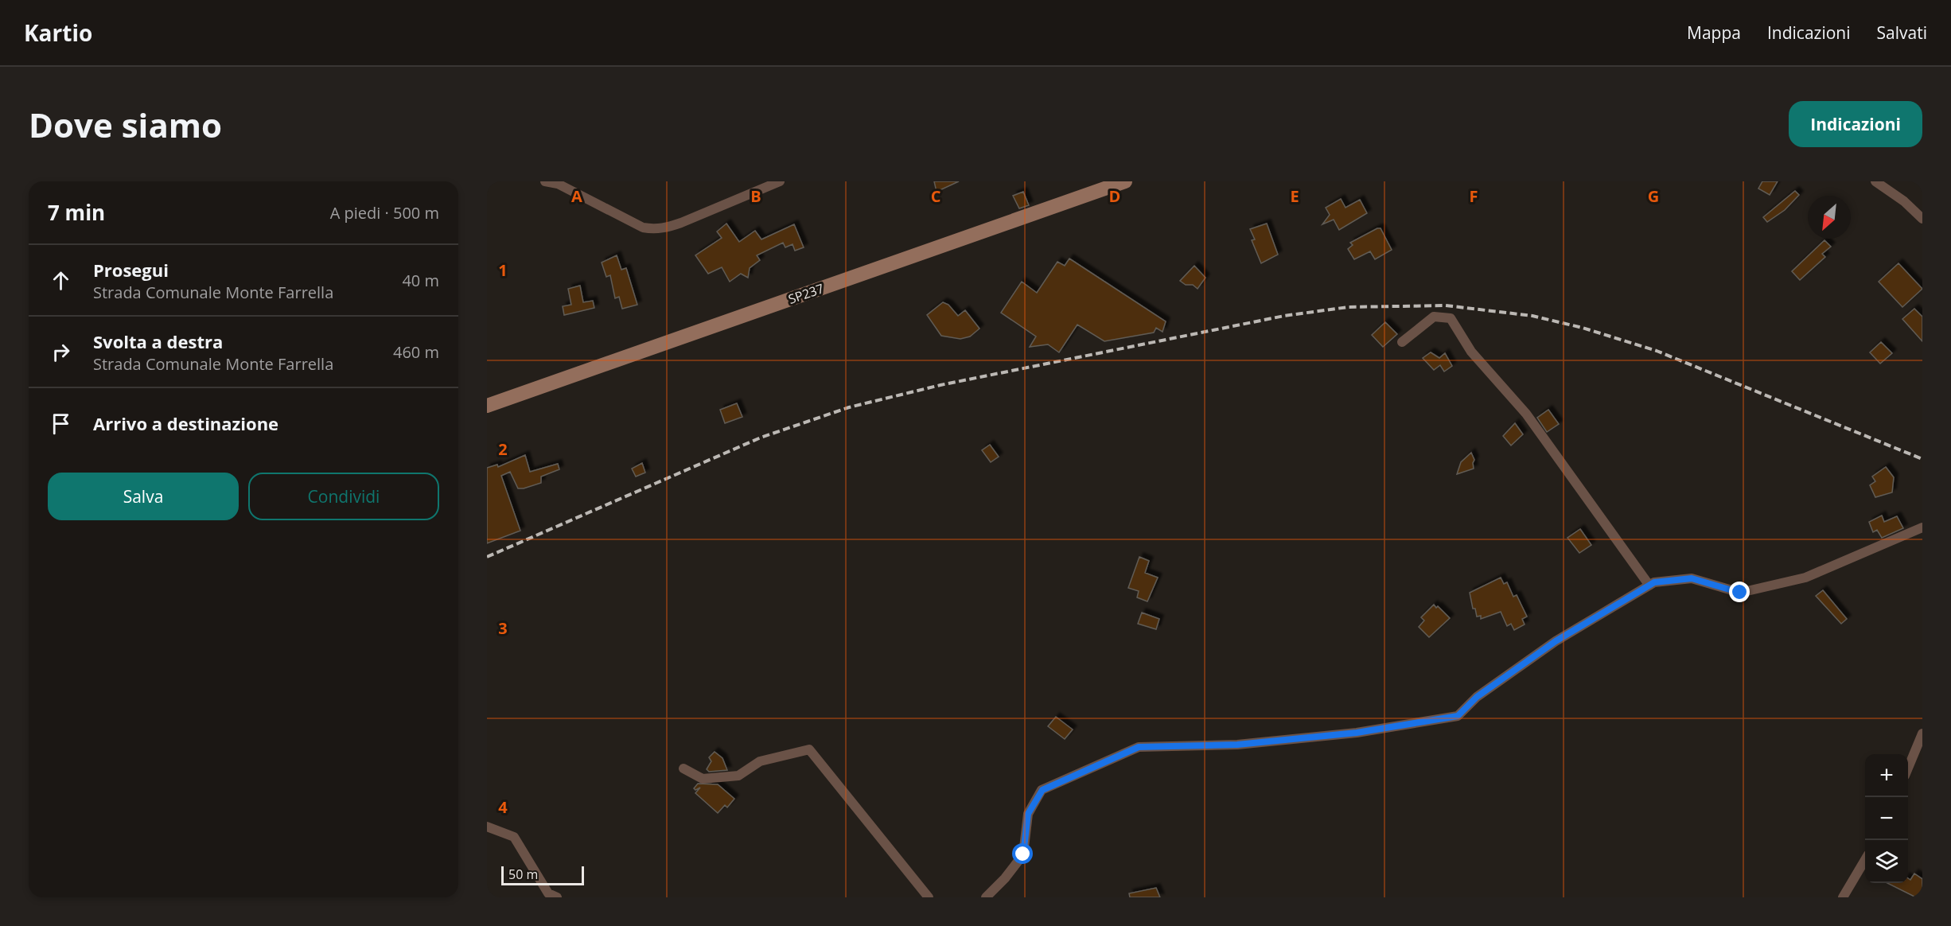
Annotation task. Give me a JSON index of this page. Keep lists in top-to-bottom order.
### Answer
{
  "streets": {
    "main road": ["SP237"]
  },
  "scale_bar": "50 m",
  "north": "bottom left",
  "page": {
    "header": "Kartio",
    "nav": ["Mappa", "Indicazioni", "Salvati"],
    "buttons": [
      "Indicazioni",
      ["Salva", "Condividi"]
    ],
    "title": "Dove siamo",
    "heading": ["7 min", "A piedi · 500 m"],
    "list": [
      ["Prosegui", "Strada Comunale Monte Farrella", "40 m"],
      ["Svolta a destra", "Strada Comunale Monte Farrella", "460 m"],
      "Arrivo a destinazione"
    ],
    "map_buttons": ["+", "−"],
    "scale": "50 m"
  },
  "grid": {
    "columns": [
      "A",
      "B",
      "C",
      "D",
      "E",
      "F",
      "G"
    ],
    "rows": [
      "1",
      "2",
      "3",
      "4"
    ]
  }
}
